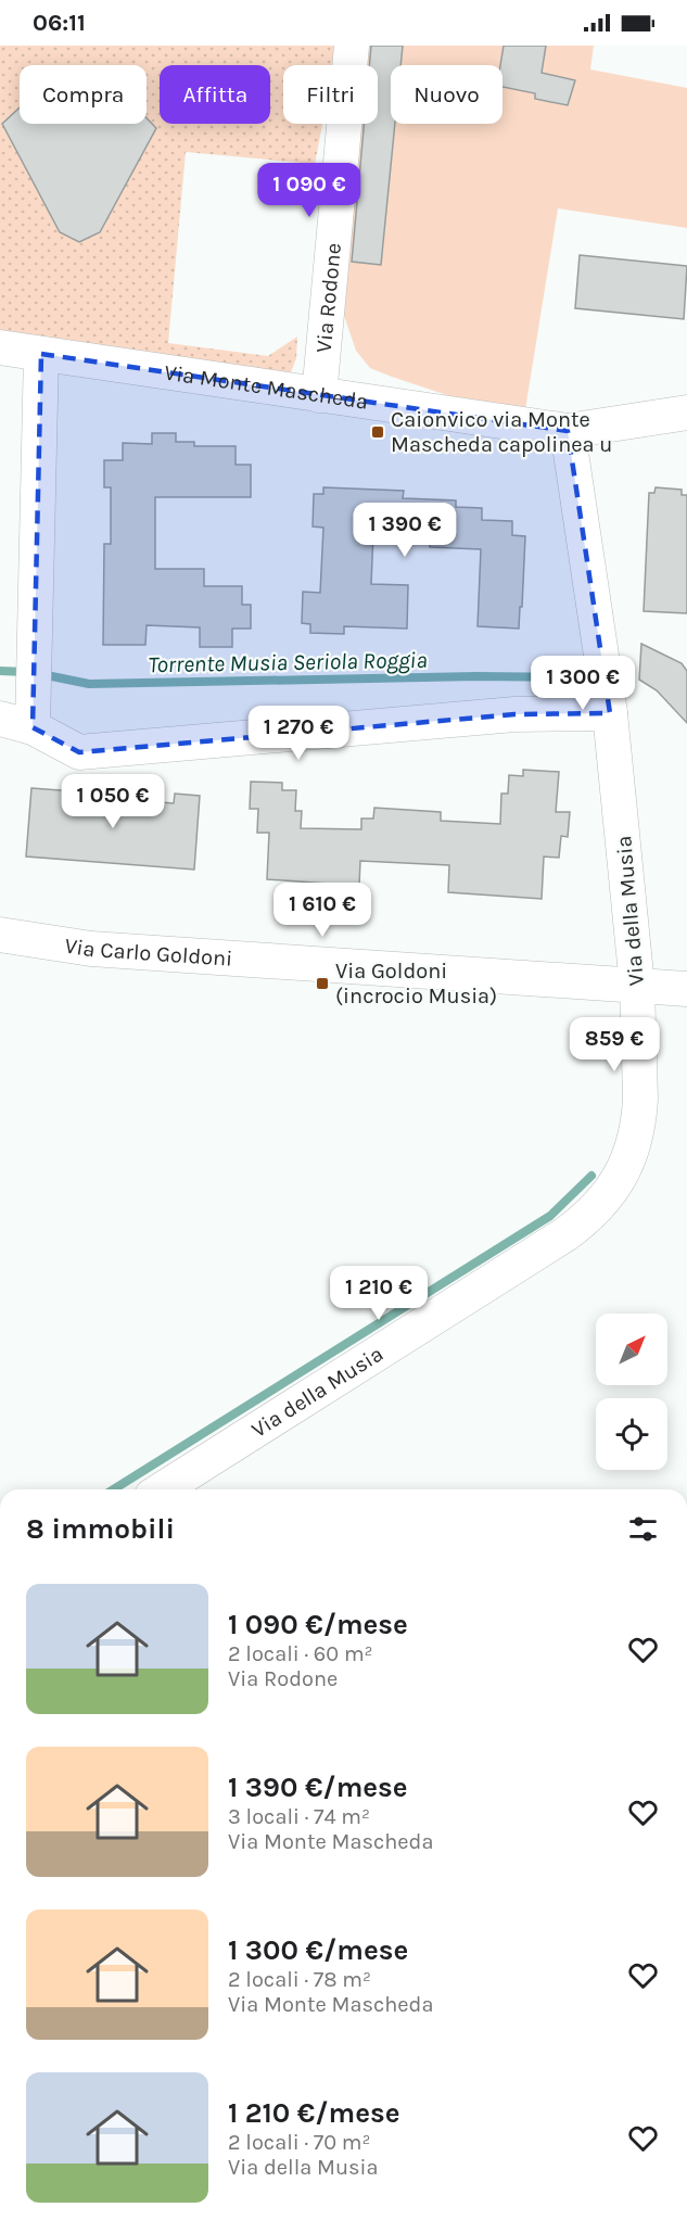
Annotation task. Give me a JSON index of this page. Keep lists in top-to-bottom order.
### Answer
{
  "streets": {
    "street": [
      "Via Rodone",
      "Via Monte Mascheda",
      "Via della Musia",
      "Via Carlo Goldoni"
    ]
  },
  "crossings": [
    ["Via Rodone", "Via Monte Mascheda"],
    ["Via Monte Mascheda", "Via della Musia"],
    ["Via della Musia", "Via Carlo Goldoni"]
  ],
  "water": ["Torrente Musia Seriola Roggia"],
  "places": {
    "transit": ["Caionvico via Monte Mascheda capolinea u", "Via Goldoni (incrocio Musia)"]
  },
  "north": "top right",
  "page": {
    "status": "06:11",
    "chip": [
      "Compra",
      "Affitta",
      "Filtri",
      "Nuovo"
    ],
    "price": [
      "1 090 €",
      "1 390 €",
      "1 300 €",
      "1 270 €",
      "1 050 €",
      "1 610 €",
      "859 €",
      "1 210 €"
    ],
    "heading": "8 immobili",
    "list": [
      {
        "name": "1 090 €/mese",
        "note": "2 locali · 60 m² · Via Rodone"
      },
      {
        "name": "1 390 €/mese",
        "note": "3 locali · 74 m² · Via Monte Mascheda"
      },
      {
        "name": "1 300 €/mese",
        "note": "2 locali · 78 m² · Via Monte Mascheda"
      },
      {
        "name": "1 210 €/mese",
        "note": "2 locali · 70 m² · Via della Musia"
      }
    ]
  }
}
